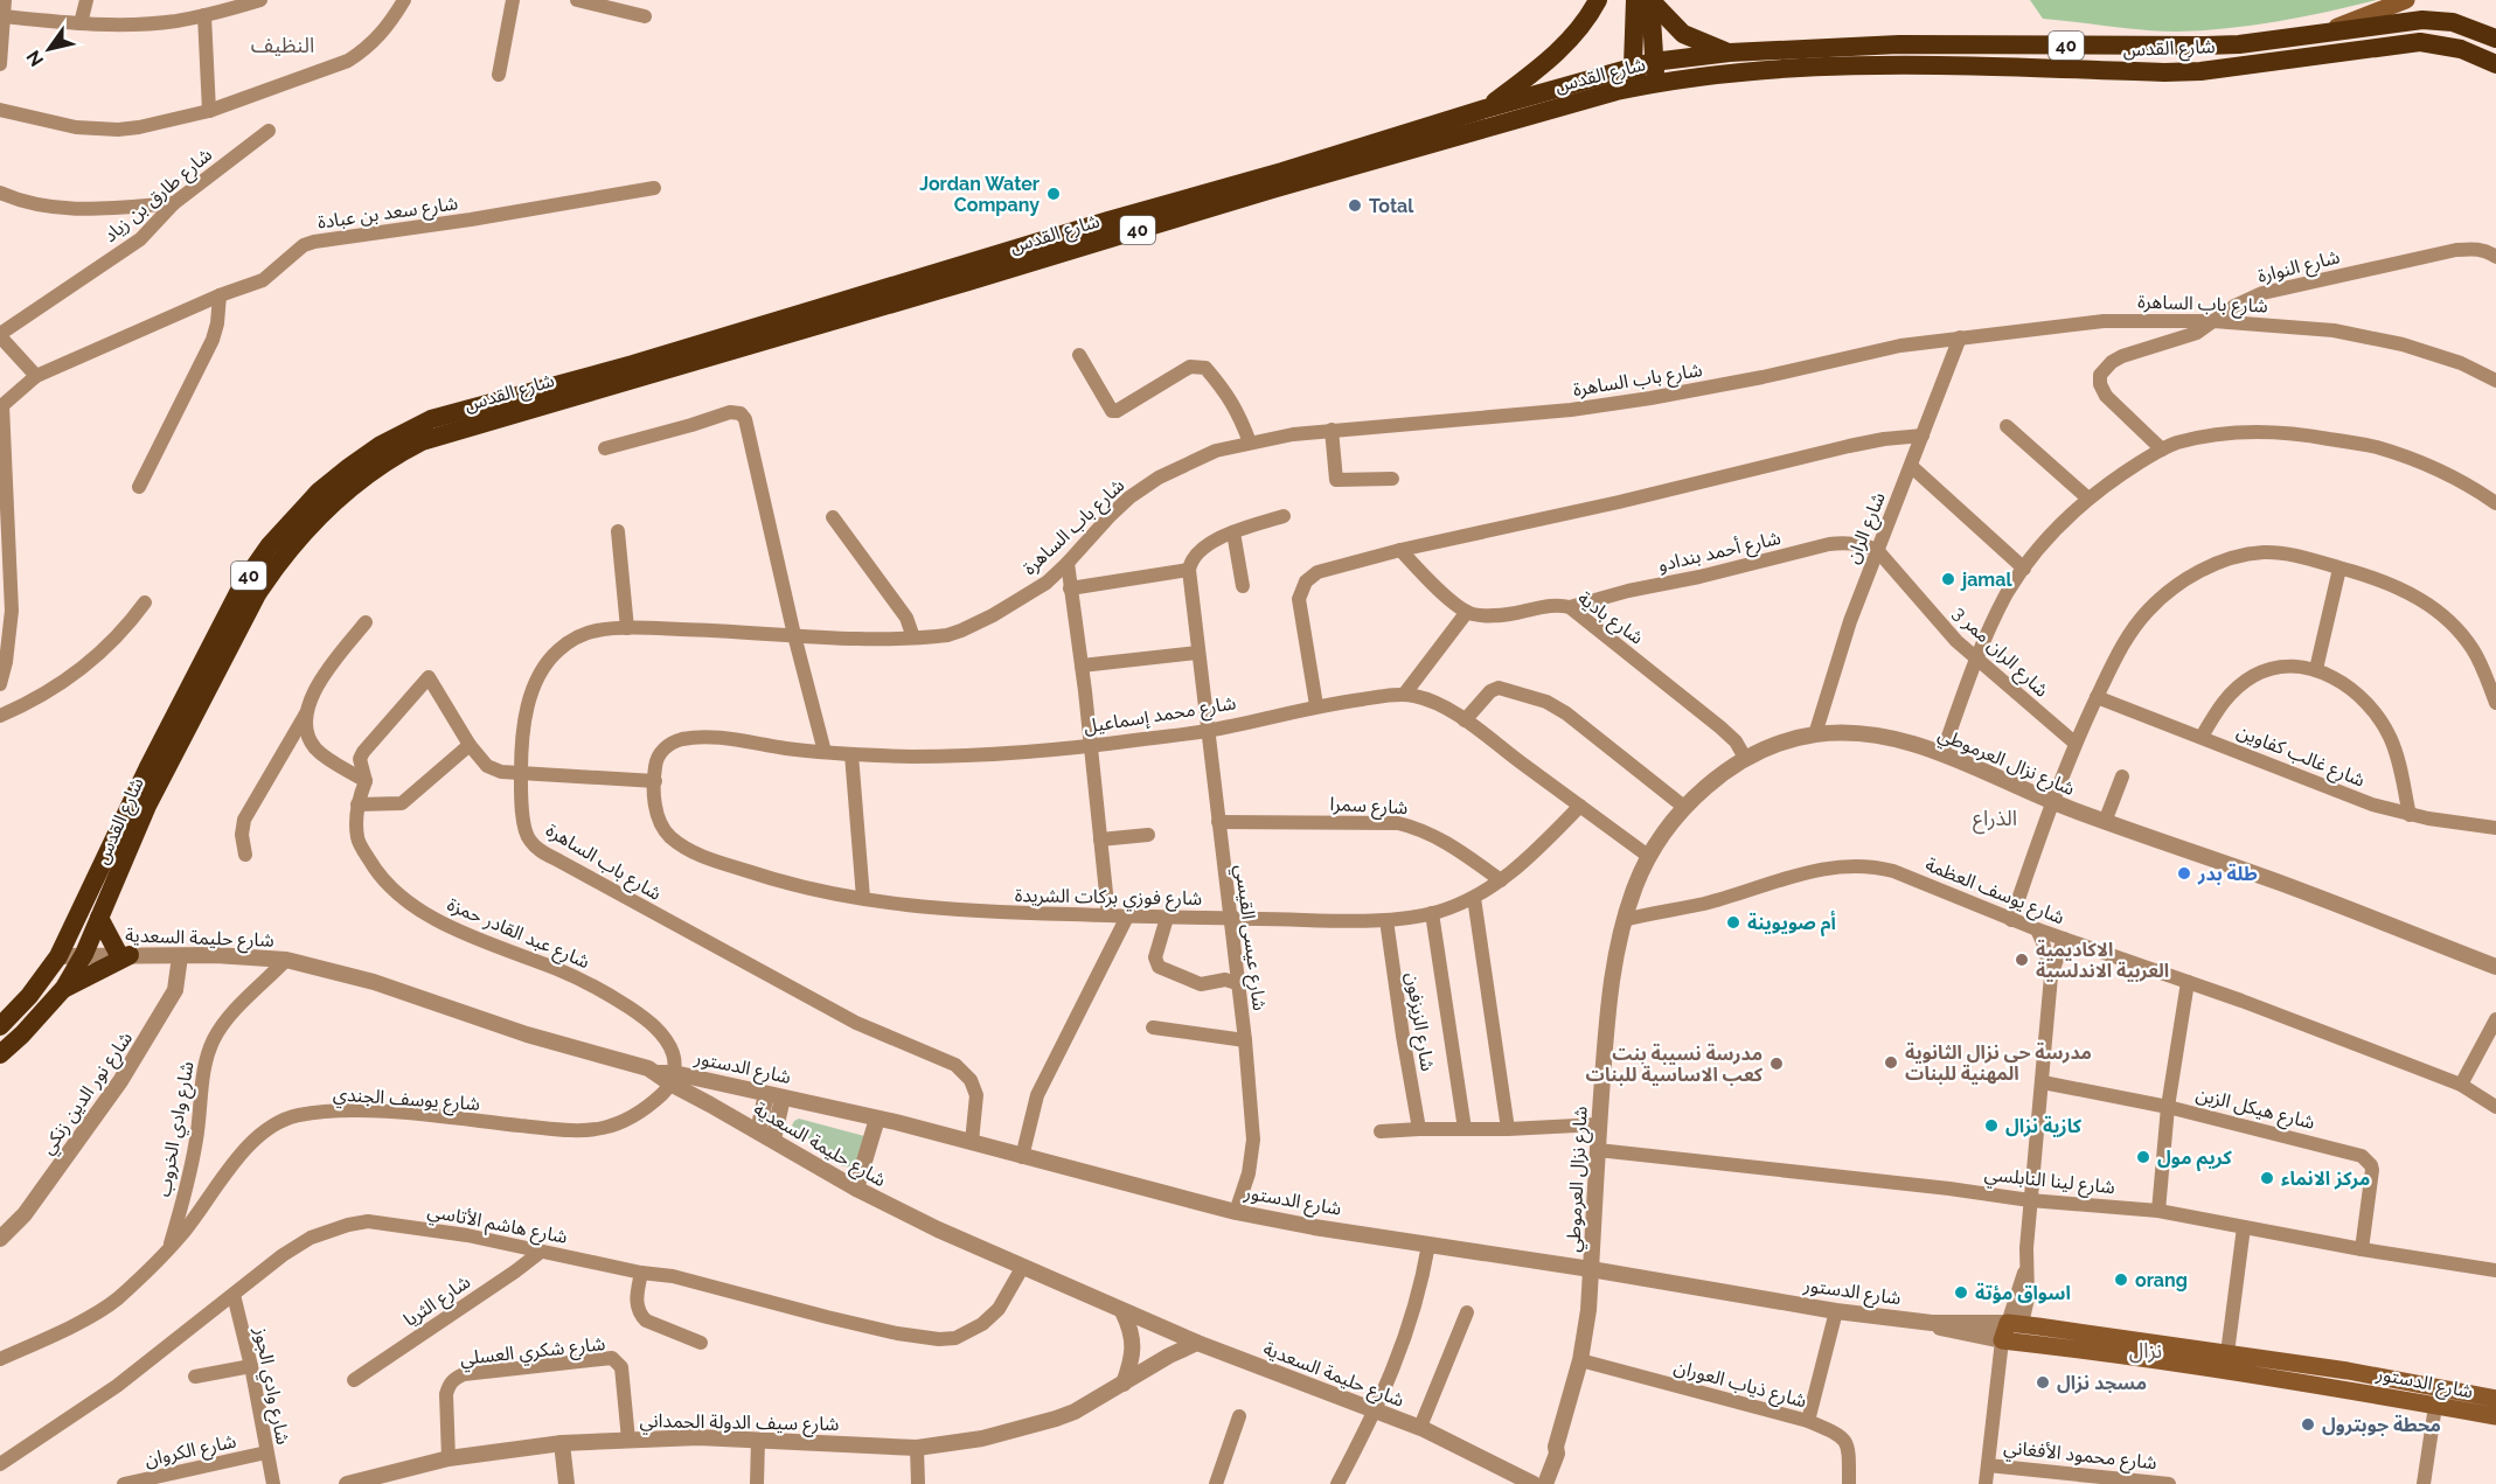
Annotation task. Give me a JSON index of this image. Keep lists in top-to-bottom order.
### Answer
{
  "streets": {
    "highway": ["40", "شارع القدس"],
    "main road": ["شارع الدستور"],
    "street": [
      "شارع طارق بن زياد",
      "شارع سعد بن عبادة",
      "شارع النوارة",
      "شارع باب الساهرة",
      "شارع الران",
      "شارع أحمد بندادو",
      "شارع بادية",
      "شارع الران ممر 3",
      "شارع محمد إسماعيل",
      "شارع غالب كفاوين",
      "شارع نزال العرموطي",
      "شارع سمرا",
      "شارع يوسف العظمة",
      "شارع فوزي بركات الشريدة",
      "شارع عبد القادر حمزة",
      "شارع حليمة السعدية",
      "شارع عيسى القيسي",
      "شارع الزيزفون",
      "شارع نور الدين زنكي",
      "شارع يوسف الجندي",
      "شارع هيكل الزبن",
      "شارع وادي الخروب",
      "شارع لينا النابلسي",
      "شارع هاشم الأتاسي",
      "شارع الثريا",
      "شارع شكري العسلي",
      "شارع ذياب العوران",
      "شارع وادي الجوز",
      "شارع سيف الدولة الحمداني",
      "شارع الكروان",
      "شارع محمود الأفغاني"
    ]
  },
  "crossings": [
    ["شارع القدس", "شارع حليمة السعدية"],
    ["شارع النوارة", "شارع باب الساهرة"],
    ["شارع باب الساهرة", "شارع الران"],
    ["شارع باب الساهرة", "شارع الدستور"],
    ["شارع الران", "شارع أحمد بندادو"],
    ["شارع الران", "شارع الران ممر 3"],
    ["شارع الران", "شارع نزال العرموطي"],
    ["شارع أحمد بندادو", "شارع بادية"],
    ["شارع أحمد بندادو", "شارع الران ممر 3"],
    ["شارع بادية", "شارع نزال العرموطي"],
    ["شارع محمد إسماعيل", "شارع نزال العرموطي"],
    ["شارع محمد إسماعيل", "شارع فوزي بركات الشريدة"],
    ["شارع محمد إسماعيل", "شارع عيسى القيسي"],
    ["شارع نزال العرموطي", "شارع يوسف العظمة"],
    ["شارع نزال العرموطي", "شارع الدستور"],
    ["شارع نزال العرموطي", "شارع لينا النابلسي"],
    ["شارع نزال العرموطي", "شارع ذياب العوران"],
    ["شارع سمرا", "شارع فوزي بركات الشريدة"],
    ["شارع سمرا", "شارع عيسى القيسي"],
    ["شارع فوزي بركات الشريدة", "شارع عيسى القيسي"],
    ["شارع فوزي بركات الشريدة", "شارع الزيزفون"],
    ["شارع عبد القادر حمزة", "شارع حليمة السعدية"],
    ["شارع عبد القادر حمزة", "شارع الدستور"],
    ["شارع عبد القادر حمزة", "شارع يوسف الجندي"],
    ["شارع حليمة السعدية", "شارع الدستور"],
    ["شارع حليمة السعدية", "شارع نور الدين زنكي"],
    ["شارع حليمة السعدية", "شارع يوسف الجندي"],
    ["شارع حليمة السعدية", "شارع وادي الخروب"],
    ["شارع حليمة السعدية", "شارع هاشم الأتاسي"],
    ["شارع حليمة السعدية", "شارع سيف الدولة الحمداني"],
    ["شارع عيسى القيسي", "شارع الدستور"],
    ["شارع الدستور", "شارع يوسف الجندي"],
    ["شارع يوسف الجندي", "شارع وادي الخروب"],
    ["شارع هيكل الزبن", "شارع لينا النابلسي"],
    ["شارع هاشم الأتاسي", "شارع الثريا"],
    ["شارع هاشم الأتاسي", "شارع وادي الجوز"],
    ["شارع شكري العسلي", "شارع سيف الدولة الحمداني"],
    ["شارع وادي الجوز", "شارع الكروان"]
  ],
  "districts": ["النظيف", "الذراع", "نزال"],
  "places": [
    "Jordan Water Company",
    "Total",
    "jamal",
    "طلة بدر",
    "أم صويوينة",
    "الاكاديمية العربية الاندلسية",
    "مدرسة حي نزال الثانوية المهنية للبنات",
    "مدرسة نسيبة بنت كعب الاساسية للبنات",
    "كازية نزال",
    "كريم مول",
    "مركز الانماء",
    "orang",
    "اسواق مؤتة",
    "مسجد نزال",
    "محطة جوبترول"
  ],
  "north": "bottom left"
}
